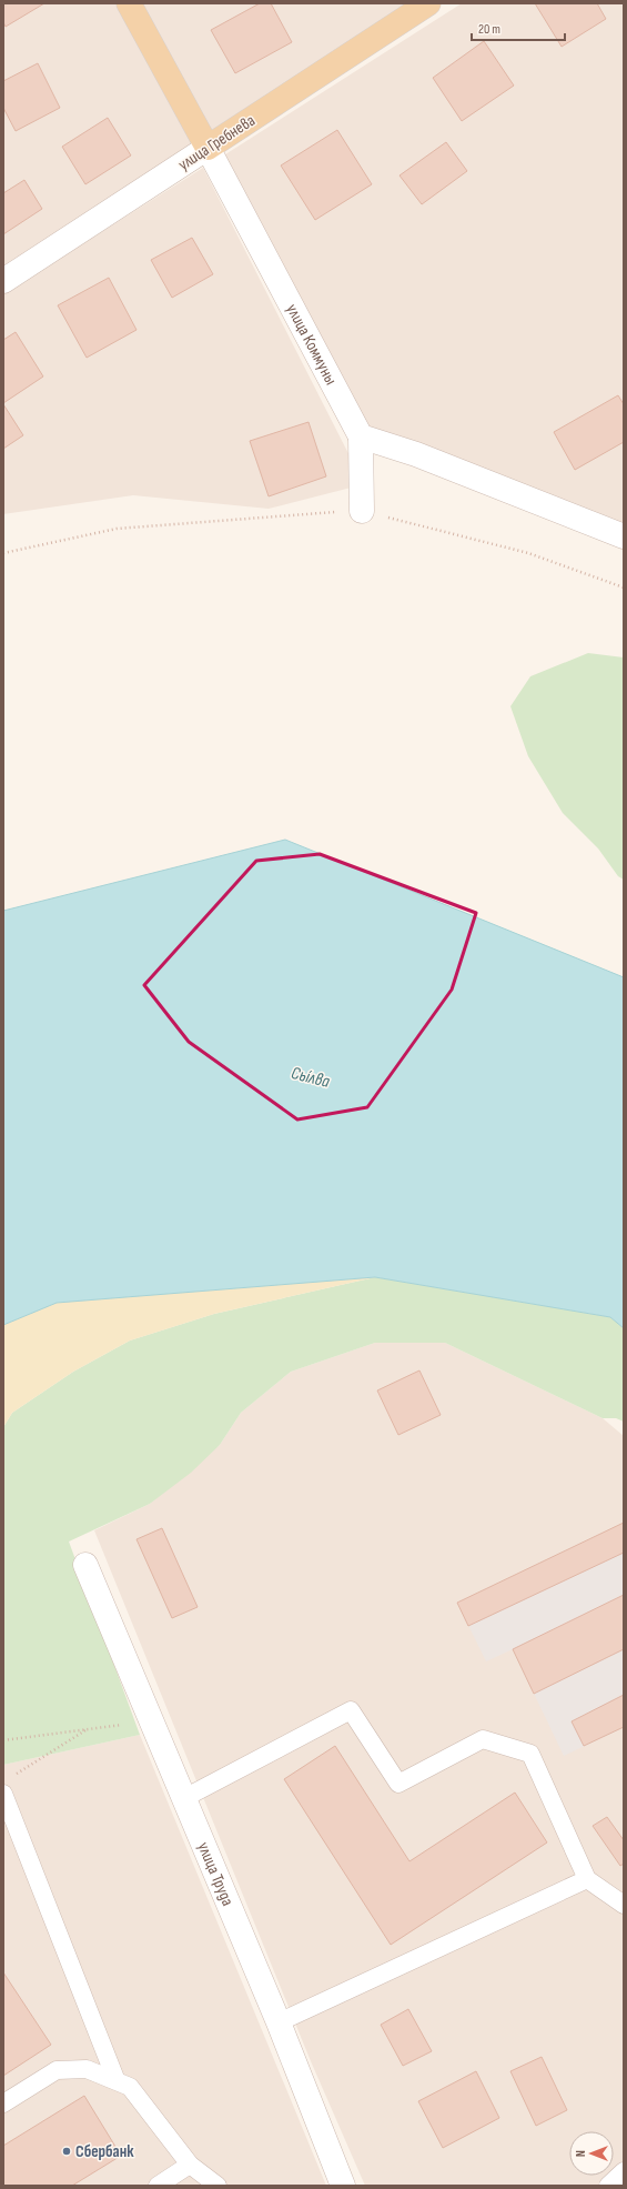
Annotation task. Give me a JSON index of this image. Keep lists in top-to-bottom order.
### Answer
{
  "streets": {
    "main road": ["улица Гребнева", "улица Коммуны"],
    "street": ["улица Труда"]
  },
  "crossings": [
    ["улица Гребнева", "улица Коммуны"]
  ],
  "water": ["Сы́лва"],
  "places": ["Сбербанк"],
  "scale_bar": "20 m",
  "north": "left"
}
